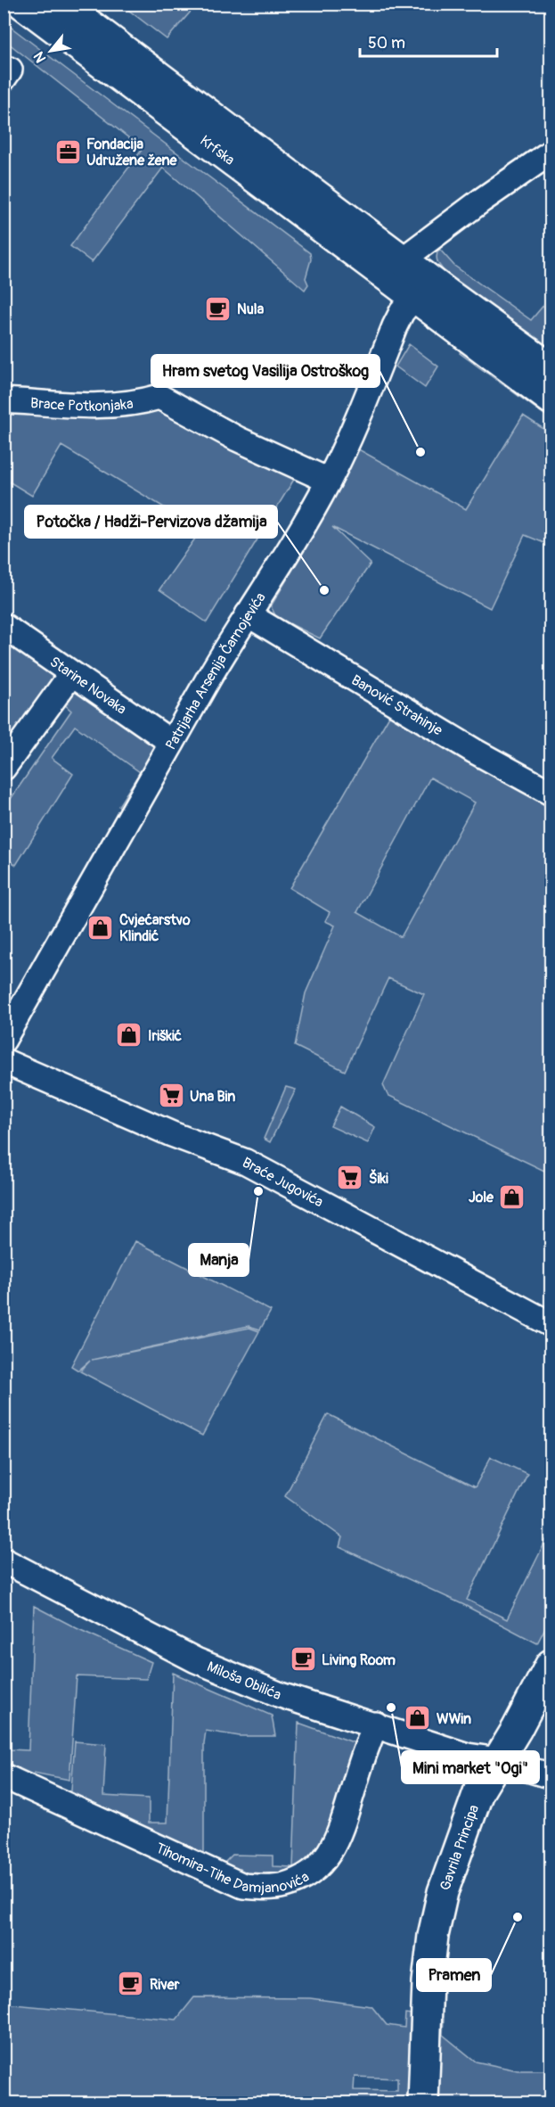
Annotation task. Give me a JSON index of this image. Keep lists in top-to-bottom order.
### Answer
{
  "streets": {
    "main road": ["Krfska", "Gavrila Principa"],
    "street": [
      "Brace Potkonjaka",
      "Patrijarha Arsenija Čarnojevića",
      "Starine Novaka",
      "Banović Strahinje",
      "Braće Jugovića",
      "Miloša Obilića",
      "Tihomira-Tihe Damjanovića"
    ]
  },
  "crossings": [
    ["Krfska", "Patrijarha Arsenija Čarnojevića"],
    ["Brace Potkonjaka", "Patrijarha Arsenija Čarnojevića"],
    ["Patrijarha Arsenija Čarnojevića", "Starine Novaka"],
    ["Patrijarha Arsenija Čarnojevića", "Banović Strahinje"],
    ["Miloša Obilića", "Gavrila Principa"],
    ["Miloša Obilića", "Tihomira-Tihe Damjanovića"]
  ],
  "places": {
    "office": ["Fondacija Udružene žene"],
    "cafe": ["Nula", "Living Room", "River"],
    "other": [
      "Hram svetog Vasilija Ostroškog",
      "Potočka / Hadži-Pervizova džamija",
      "Manja",
      "Mini market \"Ogi\"",
      "Pramen"
    ],
    "shop": [
      "Cvjećarstvo Klindić",
      "Iriškić",
      "Jole",
      "WWin"
    ],
    "supermarket": ["Una Bin", "Šiki"]
  },
  "scale_bar": "50 m",
  "north": "bottom left"
}
